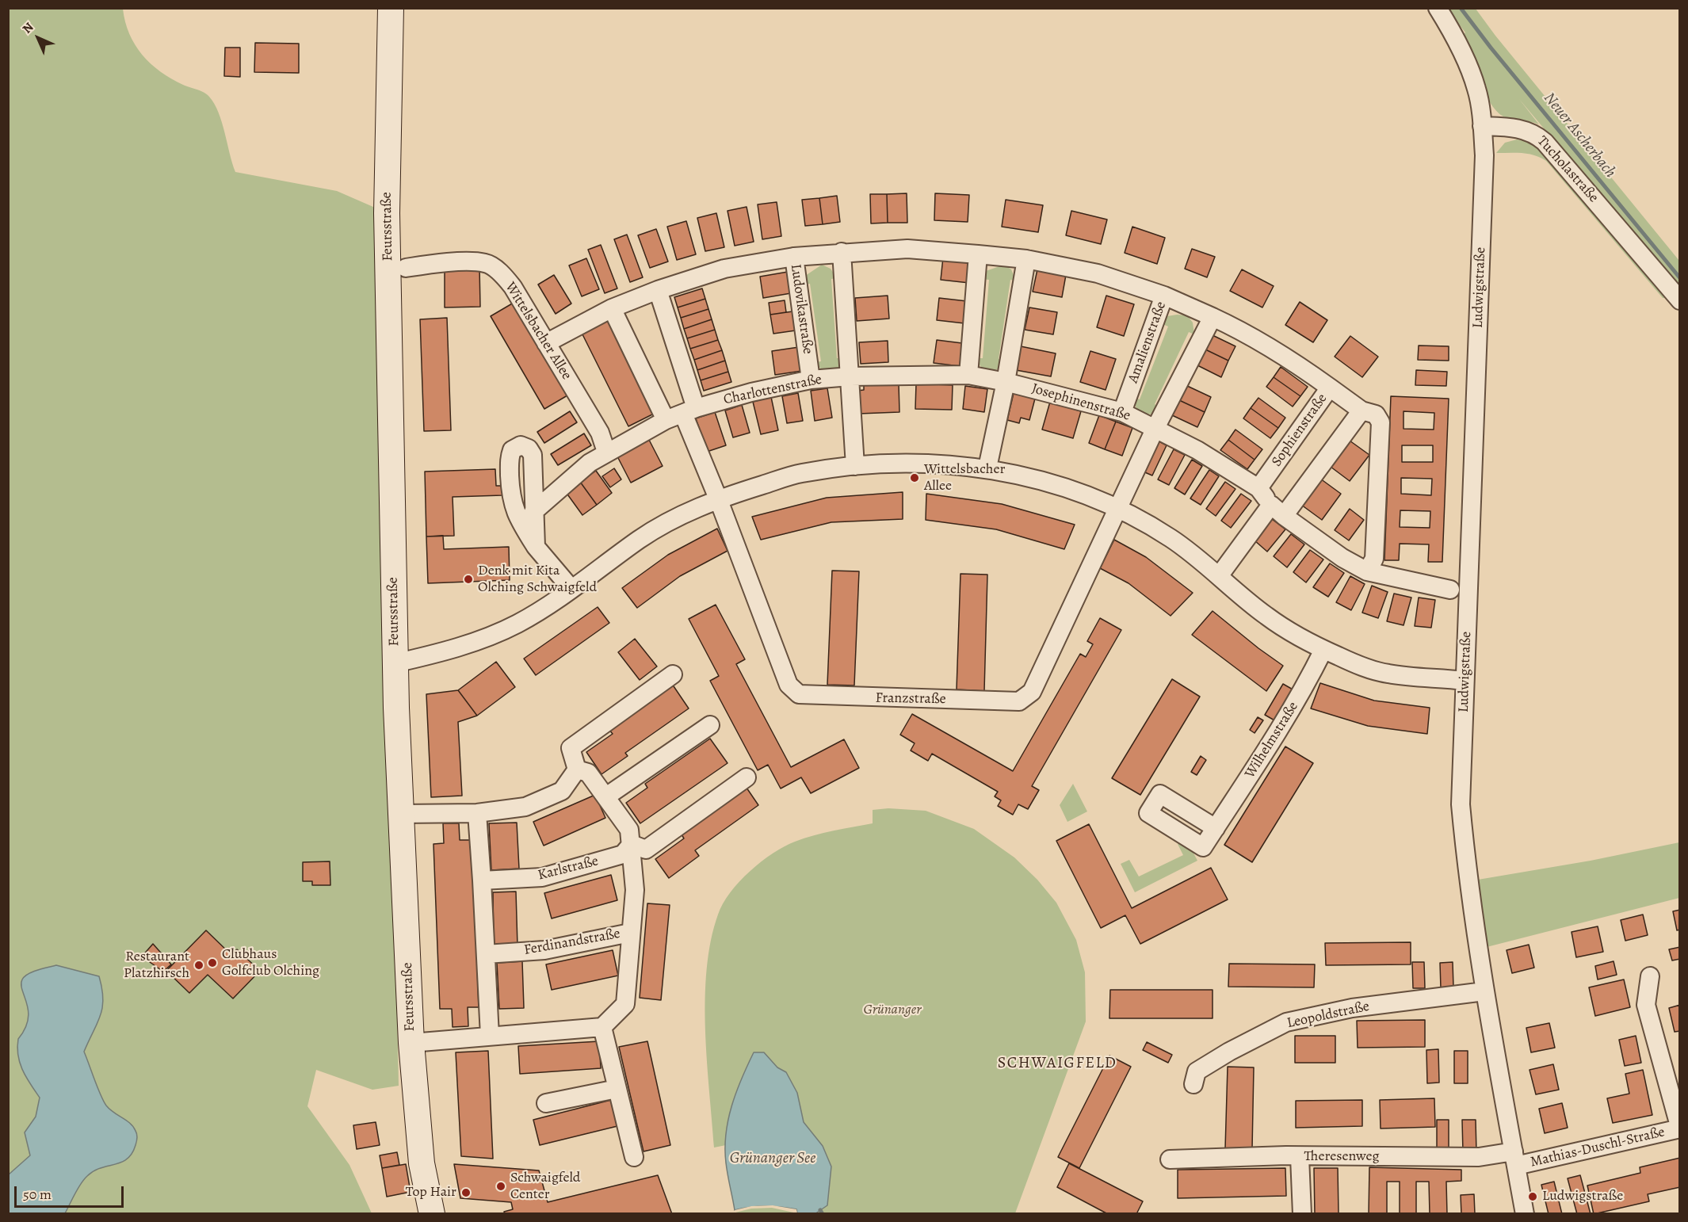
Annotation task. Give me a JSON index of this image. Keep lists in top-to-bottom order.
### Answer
{
  "streets": {
    "street": [
      "Tucholastraße",
      "Feursstraße",
      "Ludwigstraße",
      "Ludovikastraße",
      "Wittelsbacher Allee",
      "Amalienstraße",
      "Charlottenstraße",
      "Josephinenstraße",
      "Sophienstraße",
      "Franzstraße",
      "Wilhelmstraße",
      "Karlstraße",
      "Ferdinandstraße",
      "Leopoldstraße",
      "Mathias-Duschl-Straße",
      "Theresenweg"
    ]
  },
  "crossings": [
    ["Tucholastraße", "Ludwigstraße"],
    ["Ludwigstraße", "Leopoldstraße"],
    ["Ludwigstraße", "Mathias-Duschl-Straße"],
    ["Ludwigstraße", "Theresenweg"],
    ["Ludovikastraße", "Charlottenstraße"],
    ["Wittelsbacher Allee", "Charlottenstraße"],
    ["Amalienstraße", "Josephinenstraße"],
    ["Amalienstraße", "Sophienstraße"],
    ["Karlstraße", "Ferdinandstraße"],
    ["Mathias-Duschl-Straße", "Theresenweg"]
  ],
  "districts": ["SCHWAIGFELD"],
  "water": ["Neuer Ascherbach", "Grünanger See"],
  "parks": ["Grünanger"],
  "places": [
    "Wittelsbacher Allee",
    "Denk mit Kita Olching Schwaigfeld",
    "Clubhaus Golfclub Olching",
    "Restaurant Platzhirsch",
    "Schwaigfeld Center",
    "Top Hair",
    "Ludwigstraße"
  ],
  "scale_bar": "50 m",
  "north": "top left"
}
